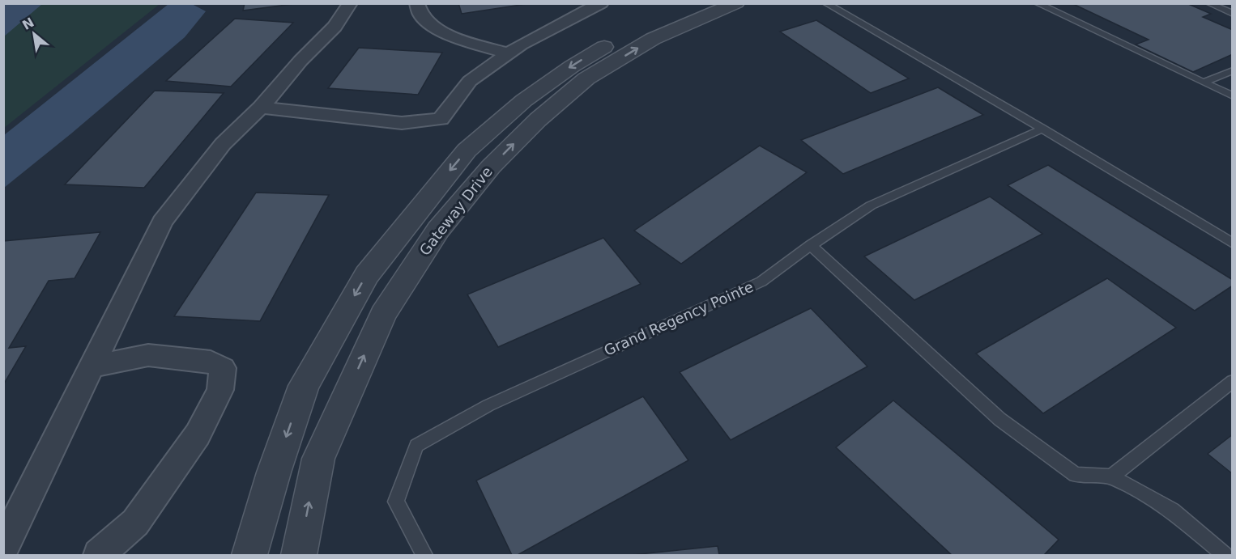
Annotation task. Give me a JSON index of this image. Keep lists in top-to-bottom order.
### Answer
{
  "streets": {
    "street": ["Gateway Drive"],
    "lane": ["Grand Regency Pointe"]
  },
  "north": "top left"
}
